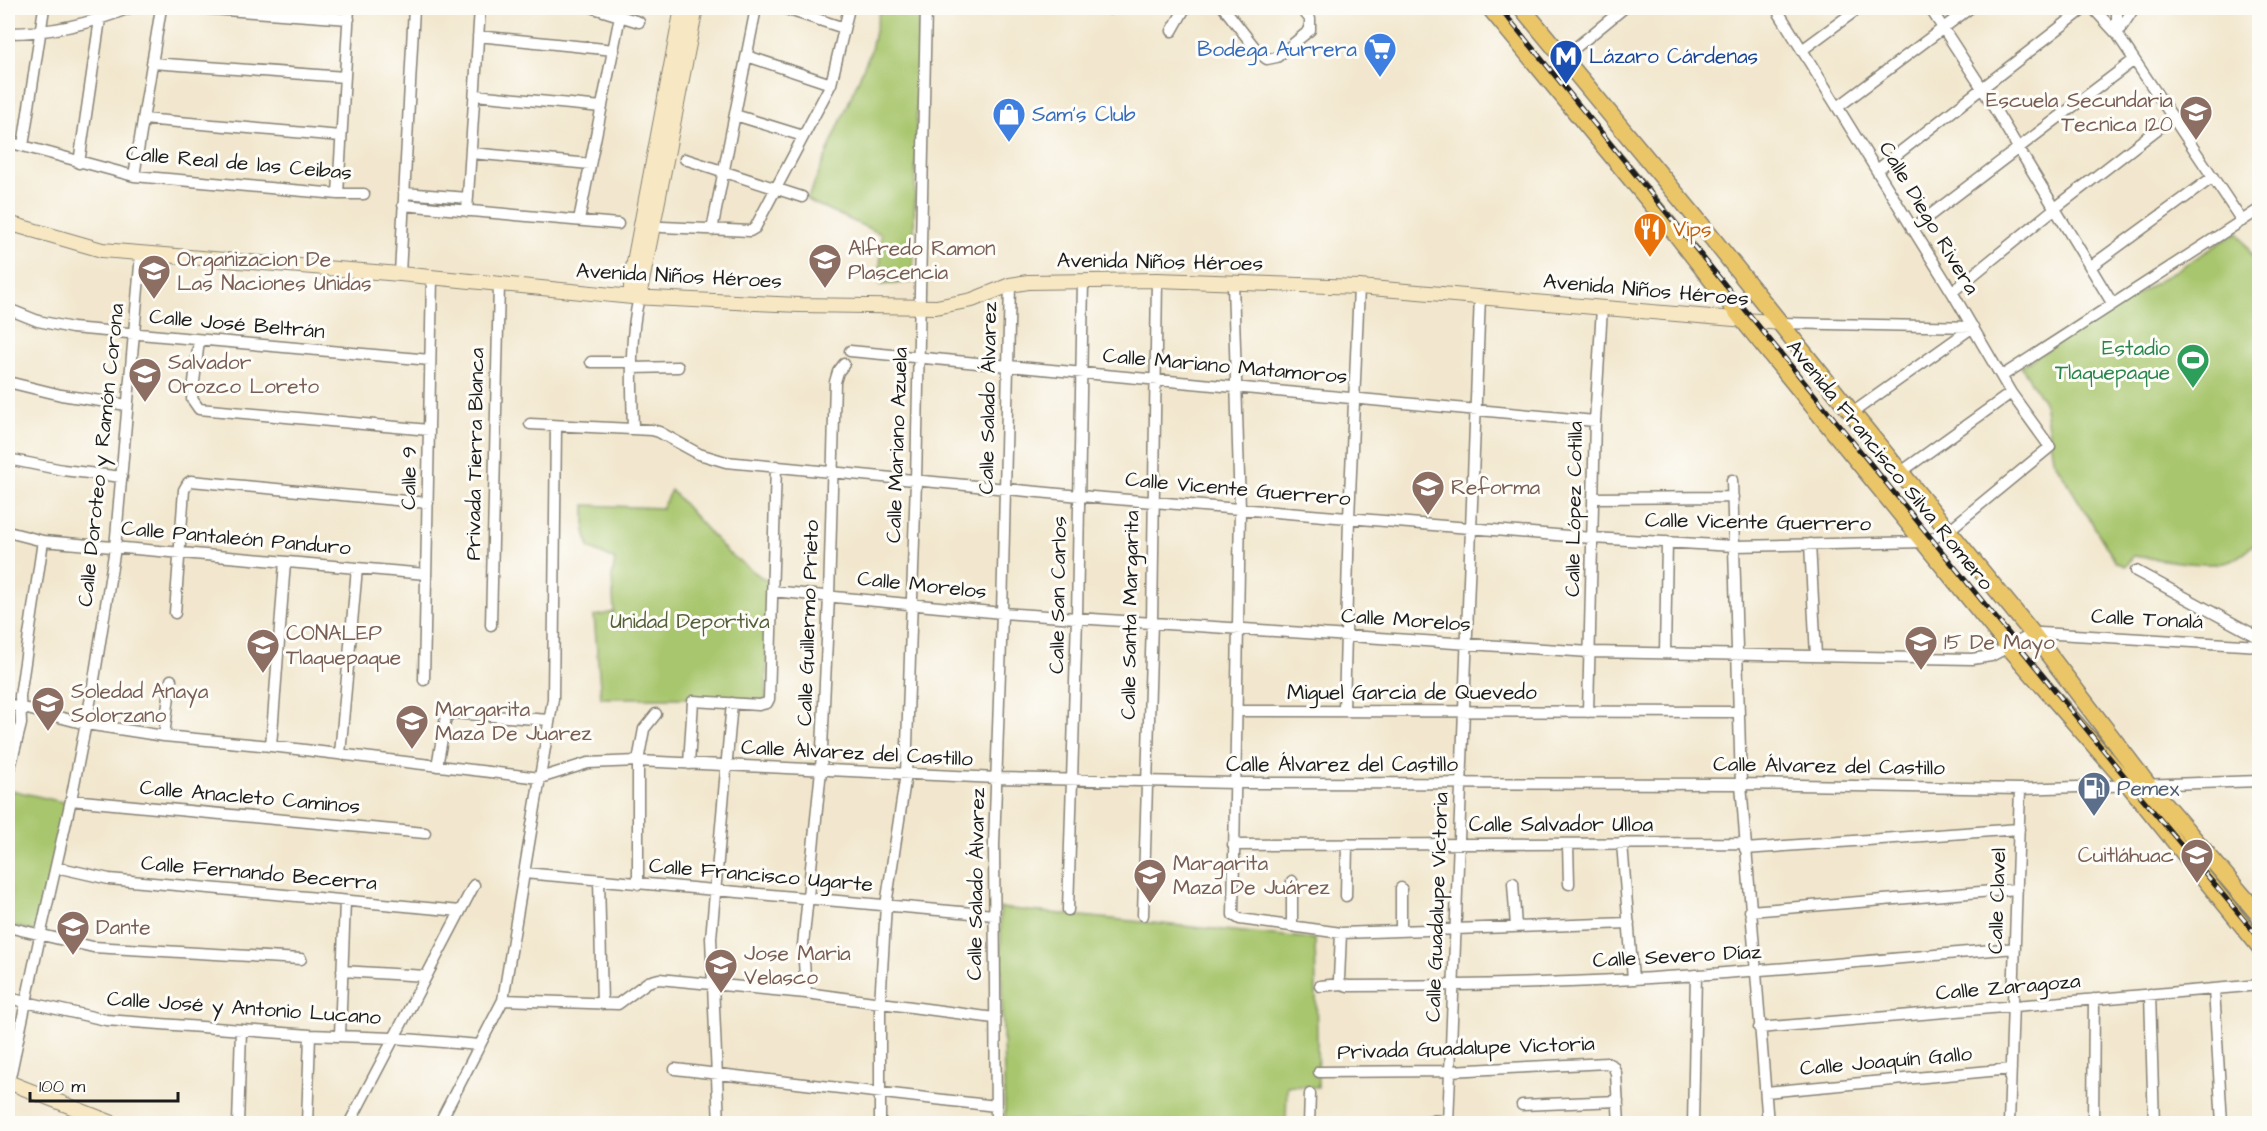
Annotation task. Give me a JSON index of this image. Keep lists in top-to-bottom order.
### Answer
{
  "streets": {
    "main road": ["Avenida Francisco Silva Romero"],
    "street": [
      "Calle Real de las Ceibas",
      "Calle Diego Rivera",
      "Avenida Niños Héroes",
      "Calle José Beltrán",
      "Calle Mariano Matamoros",
      "Calle Salado Álvarez",
      "Calle Mariano Azuela",
      "Privada Tierra Blanca",
      "Calle Doroteo y Ramón Corona",
      "Calle 9",
      "Calle Vicente Guerrero",
      "Calle López Cotilla",
      "Calle Pantaleón Panduro",
      "Calle Morelos",
      "Calle San Carlos",
      "Calle Santa Margarita",
      "Calle Tonalá",
      "Calle Guillermo Prieto",
      "Miguel Garcia de Quevedo",
      "Calle Álvarez del Castillo",
      "Calle Anacleto Caminos",
      "Calle Salvador Ulloa",
      "Calle Fernando Becerra",
      "Calle Francisco Ugarte",
      "Calle Clavel",
      "Calle Guadalupe Victoria",
      "Calle Severo Díaz",
      "Calle Zaragoza",
      "Calle José y Antonio Lucano",
      "Privada Guadalupe Victoria",
      "Calle Joaquín Gallo"
    ]
  },
  "crossings": [
    ["Calle Diego Rivera", "Calle Vicente Guerrero"],
    ["Avenida Niños Héroes", "Calle Salado Álvarez"],
    ["Avenida Niños Héroes", "Calle Mariano Azuela"],
    ["Avenida Niños Héroes", "Privada Tierra Blanca"],
    ["Avenida Niños Héroes", "Calle Doroteo y Ramón Corona"],
    ["Avenida Niños Héroes", "Avenida Francisco Silva Romero"],
    ["Avenida Niños Héroes", "Calle 9"],
    ["Avenida Niños Héroes", "Calle López Cotilla"],
    ["Avenida Niños Héroes", "Calle San Carlos"],
    ["Avenida Niños Héroes", "Calle Santa Margarita"],
    ["Avenida Niños Héroes", "Calle Guadalupe Victoria"],
    ["Calle José Beltrán", "Calle Doroteo y Ramón Corona"],
    ["Calle José Beltrán", "Calle 9"],
    ["Calle Mariano Matamoros", "Calle Salado Álvarez"],
    ["Calle Mariano Matamoros", "Calle Mariano Azuela"],
    ["Calle Mariano Matamoros", "Calle López Cotilla"],
    ["Calle Mariano Matamoros", "Calle San Carlos"],
    ["Calle Mariano Matamoros", "Calle Santa Margarita"],
    ["Calle Mariano Matamoros", "Calle Guadalupe Victoria"],
    ["Calle Salado Álvarez", "Calle Vicente Guerrero"],
    ["Calle Salado Álvarez", "Calle Morelos"],
    ["Calle Salado Álvarez", "Calle Álvarez del Castillo"],
    ["Calle Salado Álvarez", "Calle Francisco Ugarte"],
    ["Calle Mariano Azuela", "Calle Vicente Guerrero"],
    ["Calle Mariano Azuela", "Calle Morelos"],
    ["Calle Mariano Azuela", "Calle Álvarez del Castillo"],
    ["Calle Mariano Azuela", "Calle Francisco Ugarte"],
    ["Calle Doroteo y Ramón Corona", "Calle Pantaleón Panduro"],
    ["Calle Doroteo y Ramón Corona", "Calle Anacleto Caminos"],
    ["Calle Doroteo y Ramón Corona", "Calle Fernando Becerra"],
    ["Calle Doroteo y Ramón Corona", "Calle José y Antonio Lucano"],
    ["Avenida Francisco Silva Romero", "Calle Vicente Guerrero"],
    ["Avenida Francisco Silva Romero", "Calle Morelos"],
    ["Avenida Francisco Silva Romero", "Calle Tonalá"],
    ["Avenida Francisco Silva Romero", "Calle Álvarez del Castillo"],
    ["Calle 9", "Calle Pantaleón Panduro"],
    ["Calle Vicente Guerrero", "Calle López Cotilla"],
    ["Calle Vicente Guerrero", "Calle San Carlos"],
    ["Calle Vicente Guerrero", "Calle Santa Margarita"],
    ["Calle Vicente Guerrero", "Calle Guillermo Prieto"],
    ["Calle Vicente Guerrero", "Calle Guadalupe Victoria"],
    ["Calle López Cotilla", "Calle Morelos"],
    ["Calle López Cotilla", "Miguel Garcia de Quevedo"],
    ["Calle Morelos", "Calle San Carlos"],
    ["Calle Morelos", "Calle Santa Margarita"],
    ["Calle Morelos", "Calle Tonalá"],
    ["Calle Morelos", "Calle Guillermo Prieto"],
    ["Calle Morelos", "Calle Guadalupe Victoria"],
    ["Calle San Carlos", "Calle Álvarez del Castillo"],
    ["Calle Santa Margarita", "Calle Álvarez del Castillo"],
    ["Calle Guillermo Prieto", "Calle Álvarez del Castillo"],
    ["Calle Guillermo Prieto", "Calle Francisco Ugarte"],
    ["Miguel Garcia de Quevedo", "Calle Guadalupe Victoria"],
    ["Calle Álvarez del Castillo", "Calle Clavel"],
    ["Calle Álvarez del Castillo", "Calle Guadalupe Victoria"],
    ["Calle Salvador Ulloa", "Calle Clavel"],
    ["Calle Salvador Ulloa", "Calle Guadalupe Victoria"],
    ["Calle Clavel", "Calle Severo Díaz"],
    ["Calle Clavel", "Calle Zaragoza"],
    ["Calle Clavel", "Calle Joaquín Gallo"],
    ["Calle Guadalupe Victoria", "Calle Severo Díaz"],
    ["Calle Guadalupe Victoria", "Privada Guadalupe Victoria"]
  ],
  "parks": ["Unidad Deportiva"],
  "places": {
    "supermarket": ["Bodega Aurrera"],
    "metro station": ["Lázaro Cárdenas"],
    "school or university": [
      "Escuela Secundaria Tecnica 120",
      "Alfredo Ramon Plascencia",
      "Organizacion De Las Naciones Unidas",
      "Salvador Orozco Loreto",
      "Reforma",
      "15 De Mayo",
      "CONALEP Tlaquepaque",
      "Soledad Anaya Solorzano",
      "Margarita Maza De Juarez",
      "Cuitláhuac",
      "Margarita Maza De Juárez",
      "Dante",
      "Jose Maria Velasco"
    ],
    "shop": ["Sam's Club"],
    "restaurant": ["Vips"],
    "sports": ["Estadio Tlaquepaque"],
    "fuel station": ["Pemex"]
  },
  "scale_bar": "100 m"
}
